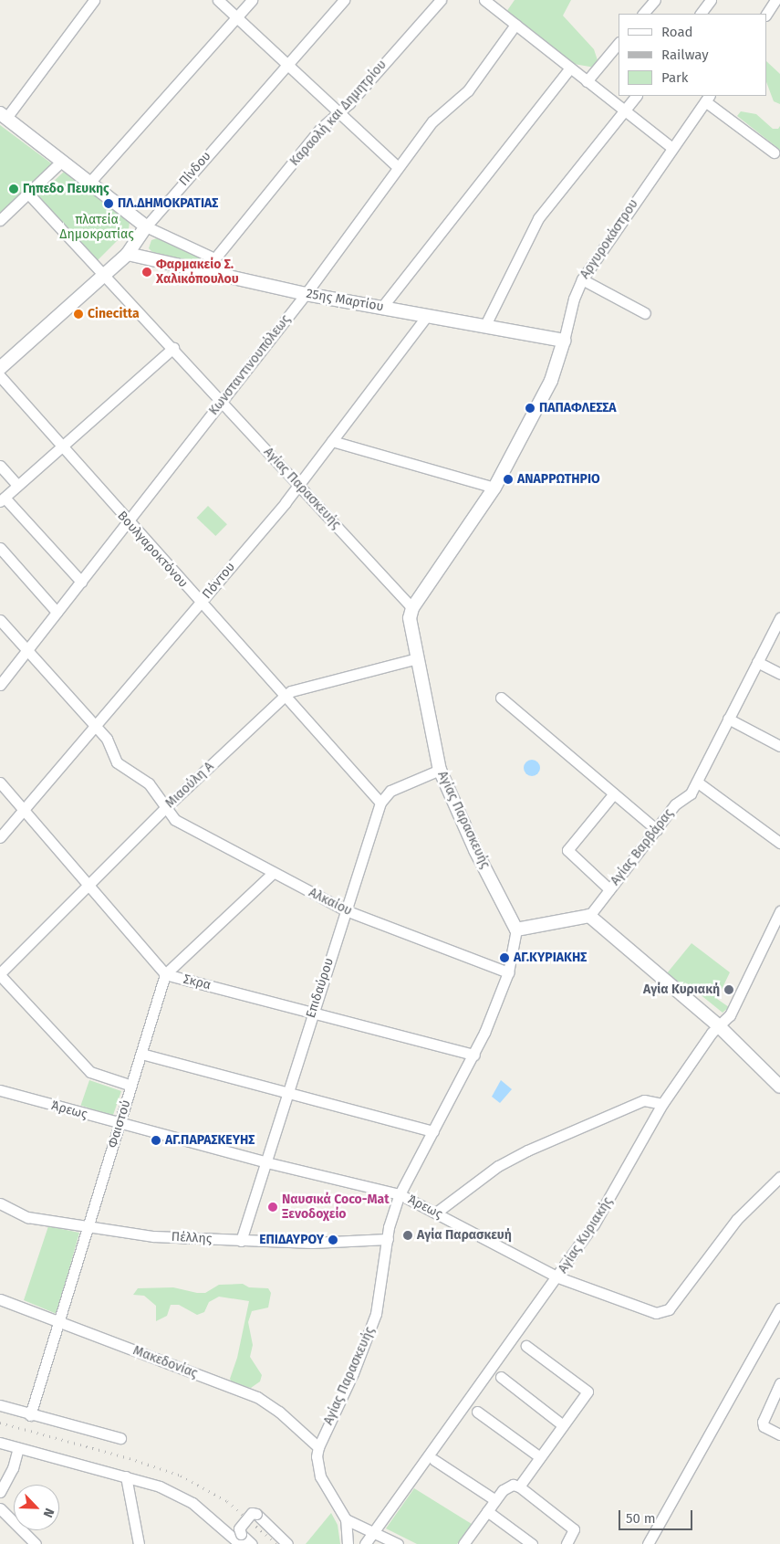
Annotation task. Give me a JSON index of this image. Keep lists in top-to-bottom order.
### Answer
{
  "streets": {
    "street": [
      "Καραολή και Δημητρίου",
      "Πίνδου",
      "Αργυροκάστρου",
      "25ης Μαρτίου",
      "Κωνσταντινουπόλεως",
      "Αγίας Παρασκευής",
      "Βουλγαροκτόνου",
      "Πόντου",
      "Μιαούλη Α",
      "Αγίας Βαρβάρας",
      "Αλκαίου",
      "Σκρα",
      "Επιδαύρου",
      "Άρεως",
      "Φαιστού",
      "Αγίας Κυριακής",
      "Πέλλης",
      "Μακεδονίας"
    ]
  },
  "crossings": [
    ["Καραολή και Δημητρίου", "25ης Μαρτίου"],
    ["Πίνδου", "25ης Μαρτίου"],
    ["Πίνδου", "Αγίας Παρασκευής"],
    ["Αργυροκάστρου", "25ης Μαρτίου"],
    ["Αργυροκάστρου", "Αγίας Παρασκευής"],
    ["25ης Μαρτίου", "Κωνσταντινουπόλεως"],
    ["25ης Μαρτίου", "Πόντου"],
    ["Κωνσταντινουπόλεως", "Αγίας Παρασκευής"],
    ["Κωνσταντινουπόλεως", "Βουλγαροκτόνου"],
    ["Κωνσταντινουπόλεως", "Αλκαίου"],
    ["Αγίας Παρασκευής", "Πόντου"],
    ["Αγίας Παρασκευής", "Μιαούλη Α"],
    ["Αγίας Παρασκευής", "Αλκαίου"],
    ["Αγίας Παρασκευής", "Σκρα"],
    ["Αγίας Παρασκευής", "Άρεως"],
    ["Αγίας Παρασκευής", "Πέλλης"],
    ["Αγίας Παρασκευής", "Μακεδονίας"],
    ["Βουλγαροκτόνου", "Πόντου"],
    ["Βουλγαροκτόνου", "Μιαούλη Α"],
    ["Βουλγαροκτόνου", "Επιδαύρου"],
    ["Πόντου", "Αλκαίου"],
    ["Μιαούλη Α", "Αλκαίου"],
    ["Αλκαίου", "Επιδαύρου"],
    ["Σκρα", "Επιδαύρου"],
    ["Σκρα", "Φαιστού"],
    ["Επιδαύρου", "Άρεως"],
    ["Επιδαύρου", "Πέλλης"],
    ["Άρεως", "Φαιστού"],
    ["Άρεως", "Αγίας Κυριακής"],
    ["Φαιστού", "Πέλλης"],
    ["Φαιστού", "Μακεδονίας"]
  ],
  "parks": ["πλατεία Δημοκρατίας"],
  "places": [
    "Γηπεδο Πευκης",
    "ΠΛ.ΔΗΜΟΚΡΑΤΙΑΣ",
    "Φαρμακείο Σ. Χαλικόπουλου",
    "Cinecitta",
    "ΠΑΠΑΦΛΕΣΣΑ",
    "ΑΝΑΡΡΩΤΗΡΙΟ",
    "ΑΓ.ΚΥΡΙΑΚΗΣ",
    "Αγία Κυριακή",
    "ΑΓ.ΠΑΡΑΣΚΕΥΗΣ",
    "Ναυσικά Coco-Mat Ξενοδοχείο",
    "Αγία Παρασκευή",
    "ΕΠΙΔΑΥΡΟΥ"
  ],
  "legend": ["Road", "Railway", "Park"],
  "scale_bar": "50 m",
  "north": "bottom right"
}
